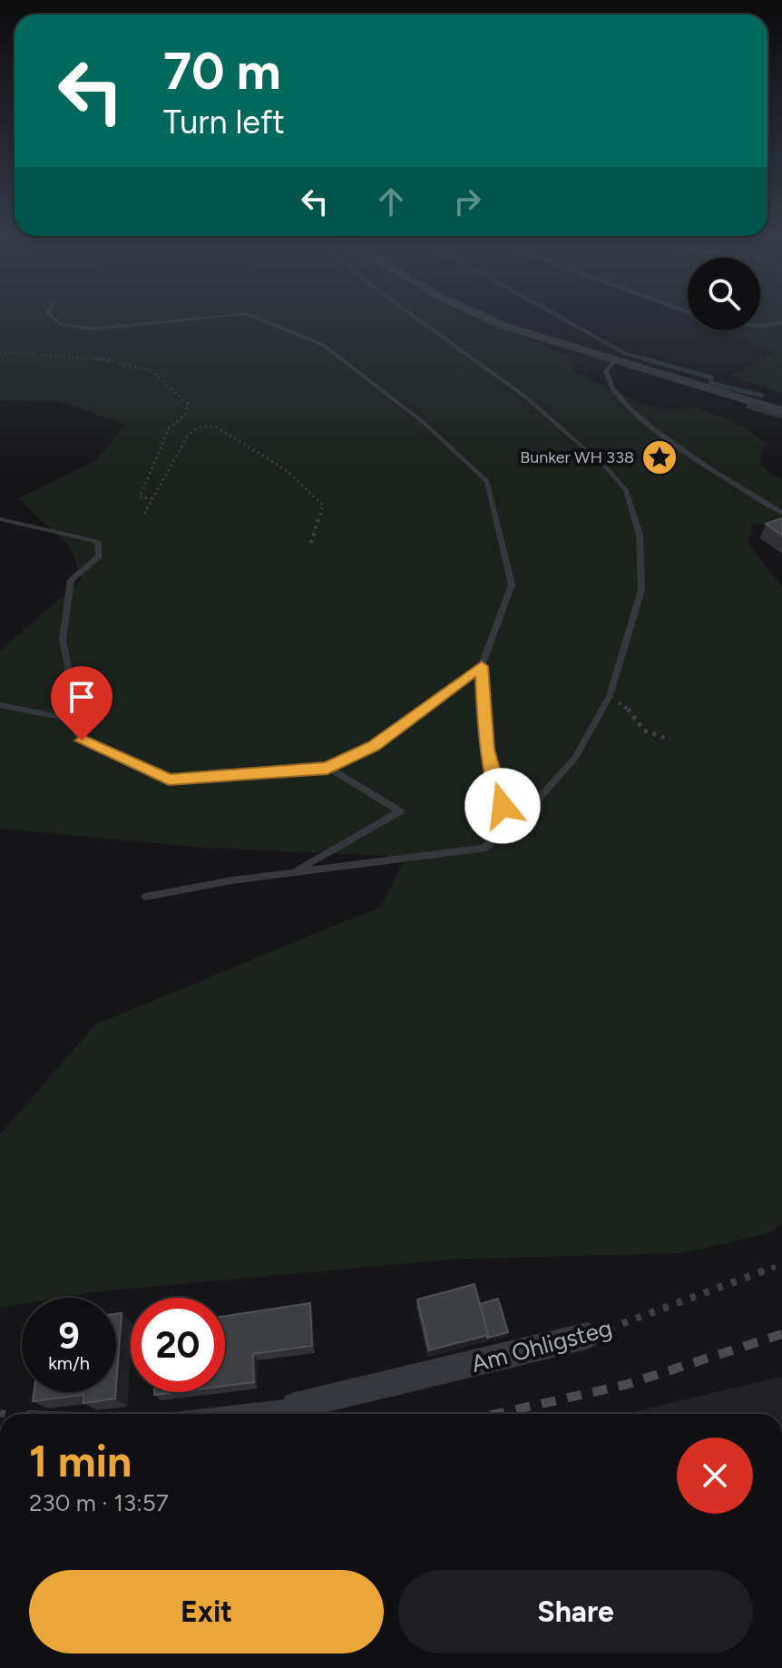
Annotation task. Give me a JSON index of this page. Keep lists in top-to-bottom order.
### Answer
{
  "streets": {
    "street": ["Am Ohligsteg"]
  },
  "places": {
    "place": ["Bunker WH 338"]
  },
  "page": {
    "turn": ["70 m", "Turn left"],
    "speed": "9 km/h",
    "limit": "20",
    "heading": ["1 min", "230 m · 13:57"],
    "buttons": ["Exit", "Share"]
  }
}
